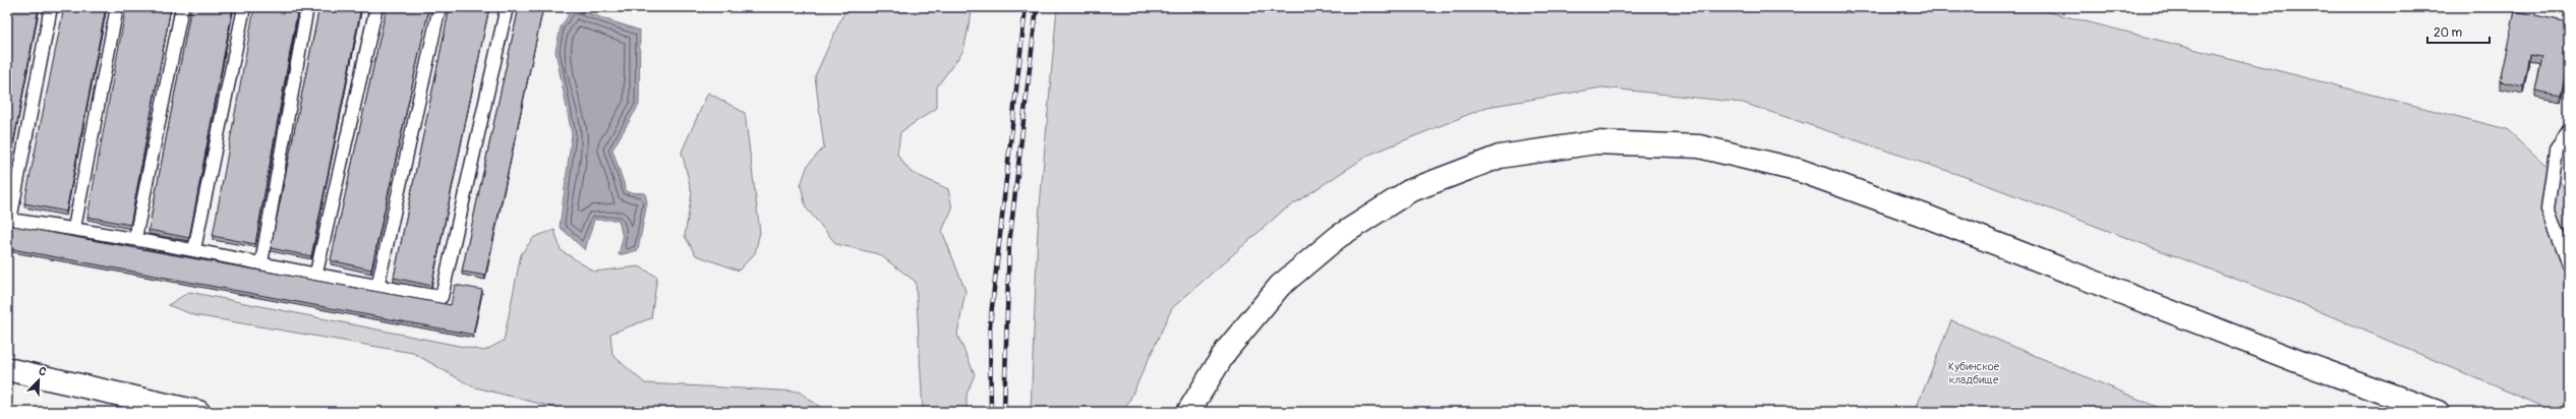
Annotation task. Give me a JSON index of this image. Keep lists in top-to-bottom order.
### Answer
{
  "parks": ["Кубинское кладбище"],
  "scale_bar": "20 m",
  "north": "top right"
}
